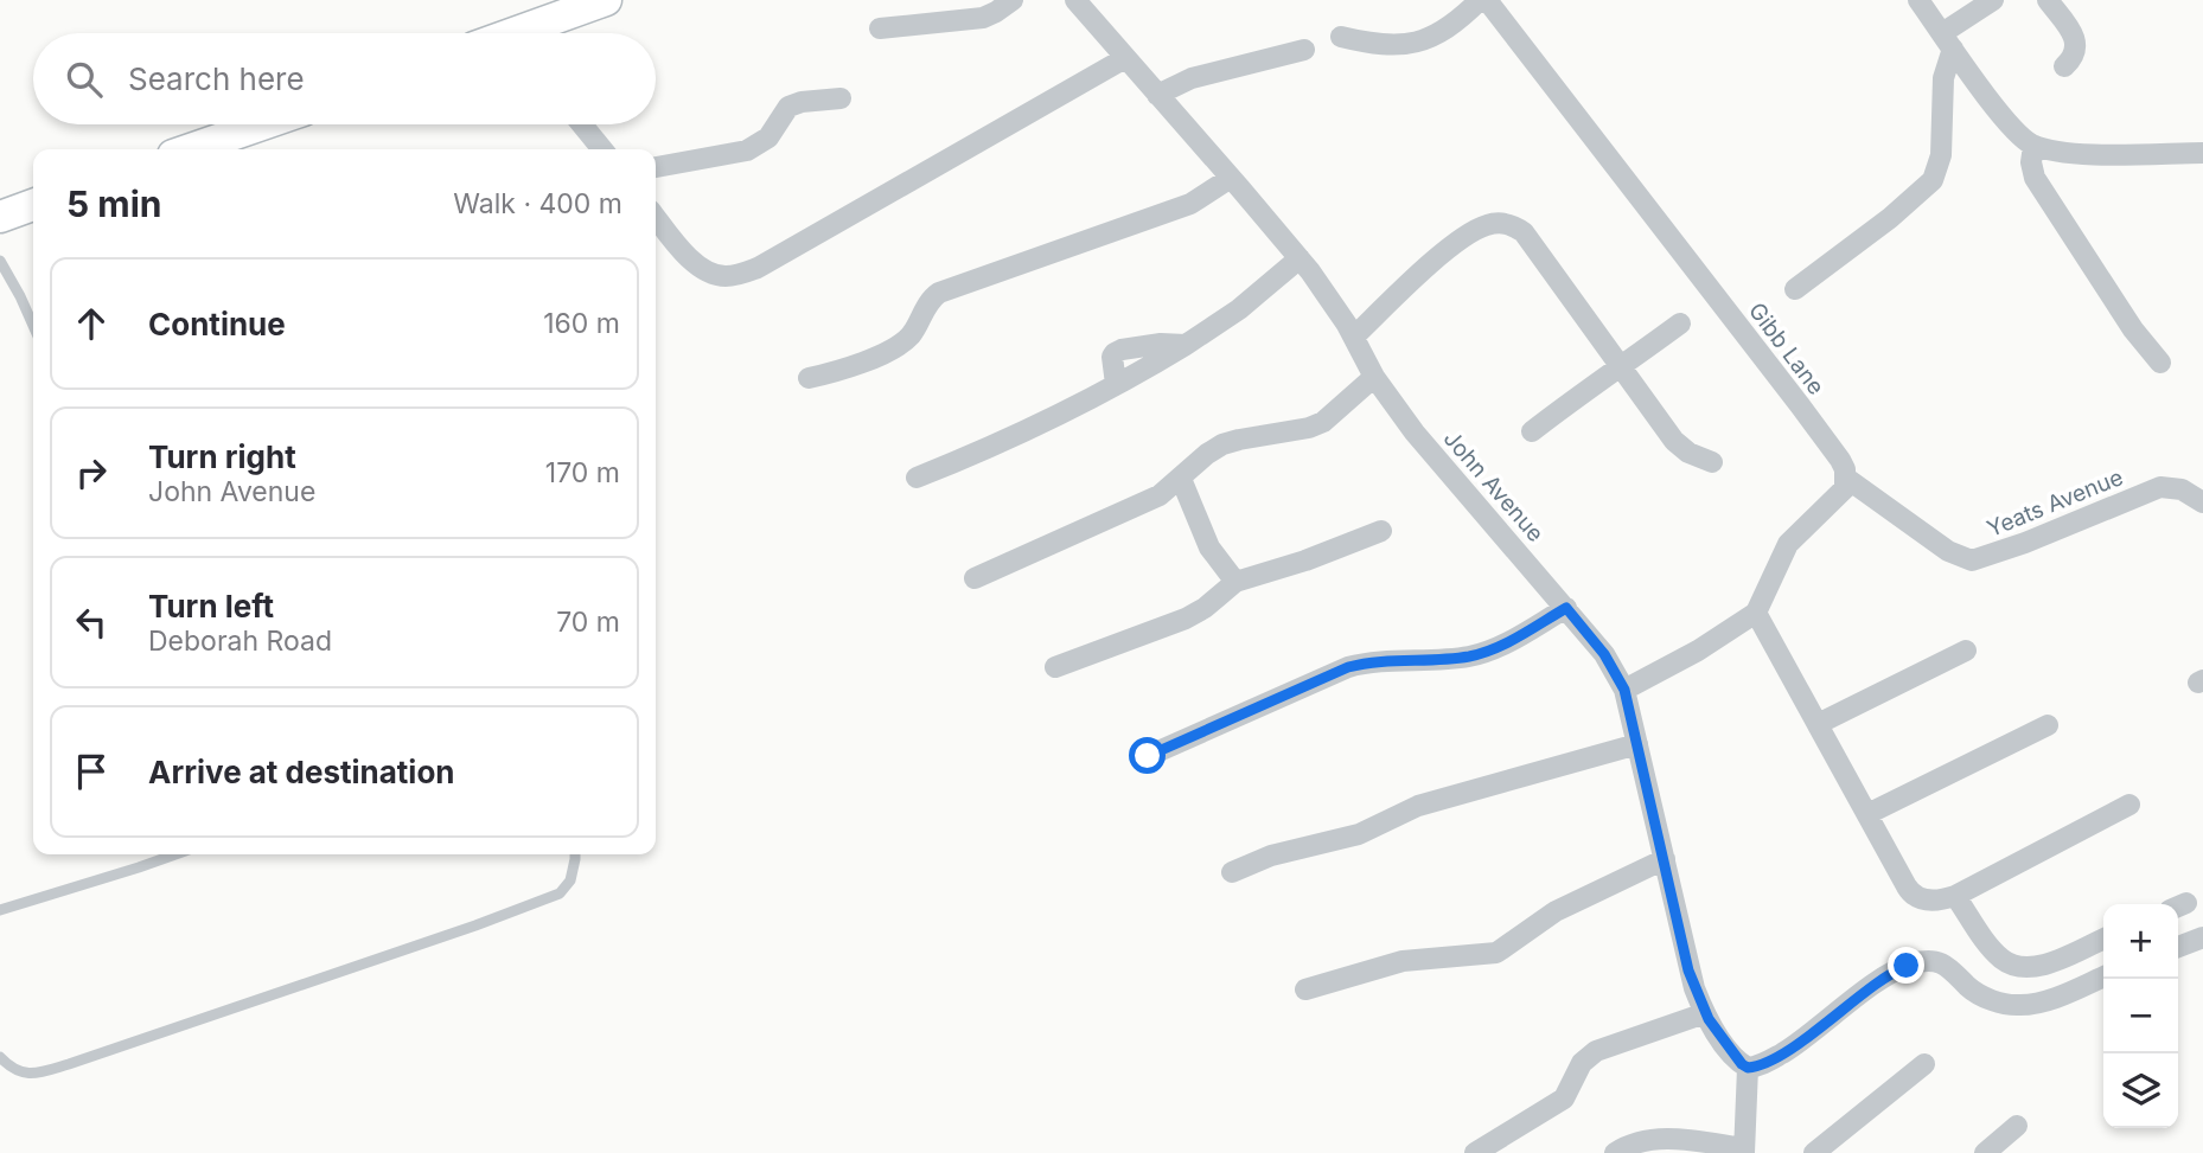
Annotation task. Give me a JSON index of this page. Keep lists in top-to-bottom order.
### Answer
{
  "streets": {
    "street": ["Gibb Lane", "John Avenue", "Yeats Avenue"]
  },
  "crossings": [
    ["Gibb Lane", "Yeats Avenue"]
  ],
  "page": {
    "search": "Search here",
    "heading": ["5 min", "Walk · 400 m"],
    "list": [
      ["Continue", "160 m"],
      ["Turn right", "John Avenue", "170 m"],
      ["Turn left", "Deborah Road", "70 m"],
      "Arrive at destination"
    ],
    "map_buttons": ["+", "−"]
  }
}
